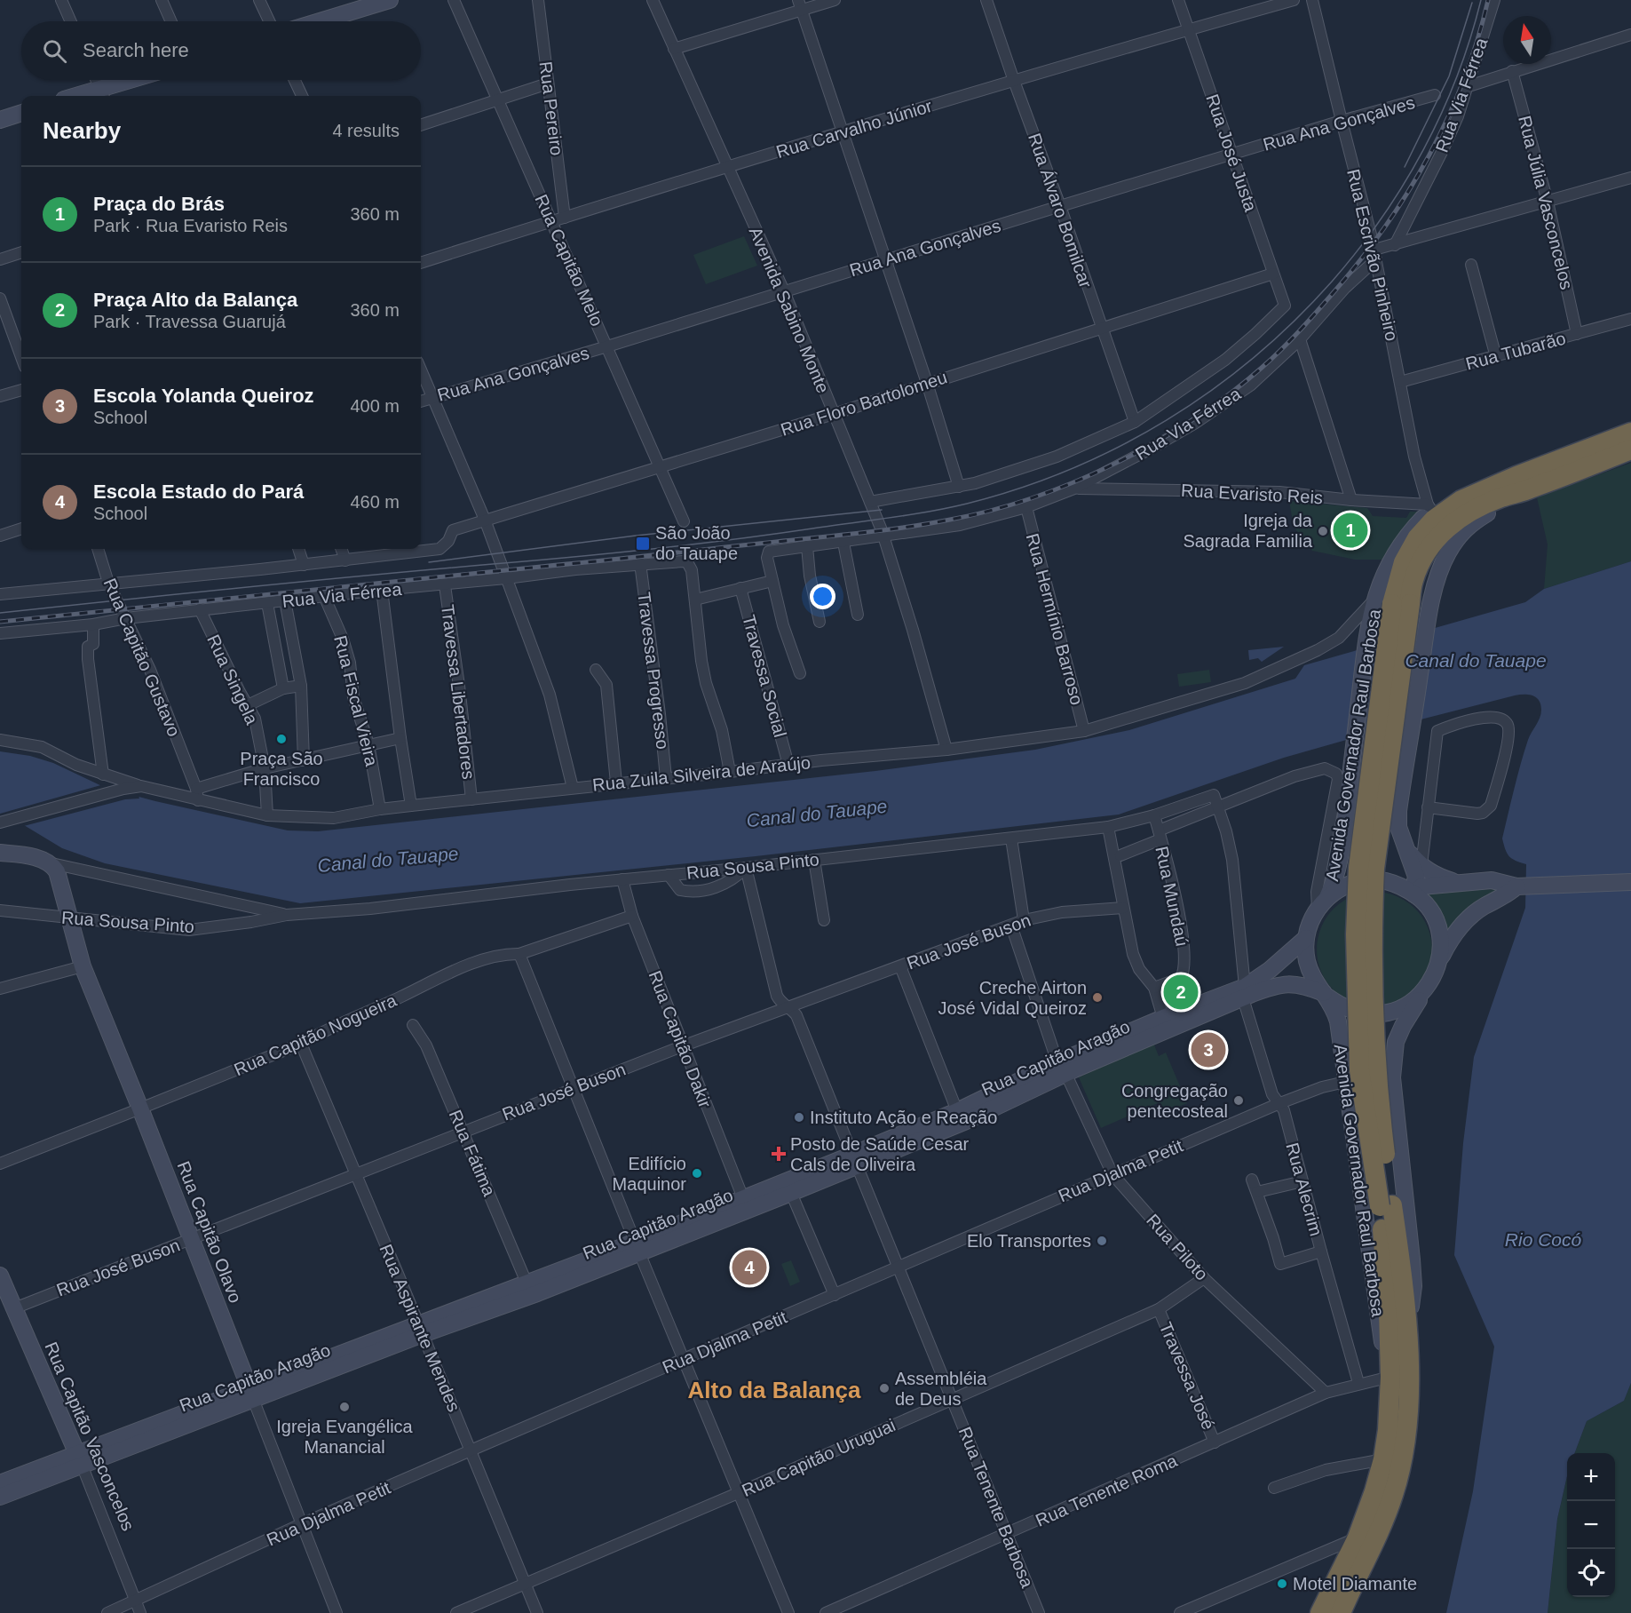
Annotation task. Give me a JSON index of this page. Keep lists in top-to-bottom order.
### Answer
{
  "streets": {
    "highway": ["Avenida Governador Raul Barbosa"],
    "main road": ["Rua Capitão Aragão", "Rua Capitão Olavo", "Rua Capitão Vasconcelos"],
    "street": [
      "Rua Via Férrea",
      "Rua Pereiro",
      "Rua Ana Gonçalves",
      "Rua Carvalho Júnior",
      "Rua José Justa",
      "Rua Júlia Vasconcelos",
      "Rua Álvaro Bomilcar",
      "Rua Escrivão Pinheiro",
      "Rua Capitão Melo",
      "Avenida Sabino Monte",
      "Rua Tubarão",
      "Rua Floro Bartolomeu",
      "Rua Evaristo Reis",
      "Rua Hermínio Barroso",
      "Rua Capitão Gustavo",
      "Travessa Progresso",
      "Travessa Social",
      "Rua Singela",
      "Travessa Libertadores",
      "Rua Fiscal Vieira",
      "Rua Zuila Silveira de Araújo",
      "Rua Sousa Pinto",
      "Rua Mundaú",
      "Rua José Buson",
      "Rua Capitão Nogueira",
      "Rua Capitão Dakir",
      "Rua Fátima",
      "Rua Djalma Petit",
      "Rua Alecrim",
      "Rua Piloto",
      "Rua Aspirante Mendes",
      "Travessa José",
      "Rua Capitão Uruguai",
      "Rua Tenente Roma",
      "Rua Tenente Barbosa"
    ]
  },
  "crossings": [
    ["Rua Via Férrea", "Rua José Justa"],
    ["Rua Via Férrea", "Rua Álvaro Bomilcar"],
    ["Rua Via Férrea", "Rua Escrivão Pinheiro"],
    ["Rua Via Férrea", "Avenida Sabino Monte"],
    ["Rua Via Férrea", "Rua Floro Bartolomeu"],
    ["Rua Via Férrea", "Rua Evaristo Reis"],
    ["Rua Via Férrea", "Rua Hermínio Barroso"],
    ["Rua Via Férrea", "Rua Capitão Gustavo"],
    ["Rua Via Férrea", "Travessa Progresso"],
    ["Rua Via Férrea", "Rua Singela"],
    ["Rua Via Férrea", "Travessa Libertadores"],
    ["Rua Via Férrea", "Rua Fiscal Vieira"],
    ["Rua Pereiro", "Rua Carvalho Júnior"],
    ["Rua Ana Gonçalves", "Rua José Justa"],
    ["Rua Ana Gonçalves", "Rua Álvaro Bomilcar"],
    ["Rua Ana Gonçalves", "Rua Escrivão Pinheiro"],
    ["Rua Ana Gonçalves", "Rua Capitão Melo"],
    ["Rua Ana Gonçalves", "Avenida Sabino Monte"],
    ["Rua Carvalho Júnior", "Rua José Justa"],
    ["Rua Carvalho Júnior", "Rua Álvaro Bomilcar"],
    ["Rua Carvalho Júnior", "Rua Capitão Melo"],
    ["Rua Carvalho Júnior", "Avenida Sabino Monte"],
    ["Rua José Justa", "Rua Floro Bartolomeu"],
    ["Rua Júlia Vasconcelos", "Rua Tubarão"],
    ["Rua Álvaro Bomilcar", "Rua Floro Bartolomeu"],
    ["Rua Escrivão Pinheiro", "Rua Tubarão"],
    ["Rua Escrivão Pinheiro", "Rua Evaristo Reis"],
    ["Rua Escrivão Pinheiro", "Avenida Governador Raul Barbosa"],
    ["Rua Capitão Melo", "Rua Floro Bartolomeu"],
    ["Avenida Sabino Monte", "Rua Floro Bartolomeu"],
    ["Avenida Sabino Monte", "Rua Zuila Silveira de Araújo"],
    ["Rua Evaristo Reis", "Avenida Governador Raul Barbosa"],
    ["Rua Hermínio Barroso", "Rua Zuila Silveira de Araújo"],
    ["Rua Capitão Gustavo", "Rua Zuila Silveira de Araújo"],
    ["Travessa Progresso", "Rua Zuila Silveira de Araújo"],
    ["Travessa Social", "Rua Zuila Silveira de Araújo"],
    ["Rua Singela", "Rua Zuila Silveira de Araújo"],
    ["Travessa Libertadores", "Rua Zuila Silveira de Araújo"],
    ["Rua Fiscal Vieira", "Rua Zuila Silveira de Araújo"],
    ["Avenida Governador Raul Barbosa", "Rua Zuila Silveira de Araújo"],
    ["Avenida Governador Raul Barbosa", "Rua Capitão Aragão"],
    ["Avenida Governador Raul Barbosa", "Rua Djalma Petit"],
    ["Avenida Governador Raul Barbosa", "Rua Tenente Roma"],
    ["Rua Sousa Pinto", "Rua Mundaú"],
    ["Rua Sousa Pinto", "Rua Capitão Dakir"],
    ["Rua Sousa Pinto", "Rua Alecrim"],
    ["Rua Sousa Pinto", "Rua Capitão Olavo"],
    ["Rua Sousa Pinto", "Rua Tenente Barbosa"],
    ["Rua José Buson", "Rua Capitão Dakir"],
    ["Rua José Buson", "Rua Fátima"],
    ["Rua José Buson", "Rua Capitão Olavo"],
    ["Rua José Buson", "Rua Piloto"],
    ["Rua José Buson", "Rua Aspirante Mendes"],
    ["Rua José Buson", "Rua Capitão Vasconcelos"],
    ["Rua José Buson", "Rua Tenente Barbosa"],
    ["Rua Capitão Nogueira", "Rua Capitão Dakir"],
    ["Rua Capitão Nogueira", "Rua Capitão Olavo"],
    ["Rua Capitão Nogueira", "Rua Aspirante Mendes"],
    ["Rua Capitão Dakir", "Rua Capitão Aragão"],
    ["Rua Capitão Aragão", "Rua Fátima"],
    ["Rua Capitão Aragão", "Rua Alecrim"],
    ["Rua Capitão Aragão", "Rua Capitão Olavo"],
    ["Rua Capitão Aragão", "Rua Piloto"],
    ["Rua Capitão Aragão", "Rua Aspirante Mendes"],
    ["Rua Capitão Aragão", "Rua Capitão Vasconcelos"],
    ["Rua Capitão Aragão", "Rua Tenente Barbosa"],
    ["Rua Djalma Petit", "Rua Alecrim"],
    ["Rua Djalma Petit", "Rua Capitão Olavo"],
    ["Rua Djalma Petit", "Rua Piloto"],
    ["Rua Djalma Petit", "Rua Aspirante Mendes"],
    ["Rua Djalma Petit", "Rua Capitão Vasconcelos"],
    ["Rua Djalma Petit", "Rua Tenente Barbosa"],
    ["Rua Alecrim", "Rua Tenente Roma"],
    ["Rua Piloto", "Rua Capitão Uruguai"],
    ["Rua Piloto", "Rua Tenente Roma"],
    ["Rua Aspirante Mendes", "Rua Capitão Uruguai"],
    ["Travessa José", "Rua Capitão Uruguai"],
    ["Travessa José", "Rua Tenente Roma"],
    ["Rua Capitão Uruguai", "Rua Tenente Barbosa"],
    ["Rua Tenente Roma", "Rua Tenente Barbosa"]
  ],
  "districts": ["Alto da Balança"],
  "water": ["Canal do Tauape", "Rio Cocó"],
  "places": {
    "other": [
      "Igreja da Sagrada Familia",
      "Praça São Francisco",
      "Creche Airton José Vidal Queiroz",
      "Congregação pentecosteal",
      "Instituto Ação e Reação",
      "Edifício Maquinor",
      "Elo Transportes",
      "Assembléia de Deus",
      "Igreja Evangélica Manancial",
      "Motel Diamante"
    ],
    "transit": ["São João do Tauape"],
    "health": ["Posto de Saúde Cesar Cals de Oliveira"]
  },
  "north": "top",
  "page": {
    "search": "Search here",
    "heading": ["Nearby", "4 results"],
    "list": [
      {
        "mark": "1",
        "name": "Praça do Brás",
        "note": "Park · Rua Evaristo Reis",
        "value": "360 m"
      },
      {
        "mark": "2",
        "name": "Praça Alto da Balança",
        "note": "Park · Travessa Guarujá",
        "value": "360 m"
      },
      {
        "mark": "3",
        "name": "Escola Yolanda Queiroz",
        "note": "School",
        "value": "400 m"
      },
      {
        "mark": "4",
        "name": "Escola Estado do Pará",
        "note": "School",
        "value": "460 m"
      }
    ],
    "pins": [
      "1",
      "2",
      "3",
      "4"
    ],
    "map_buttons": ["+", "−"]
  }
}
